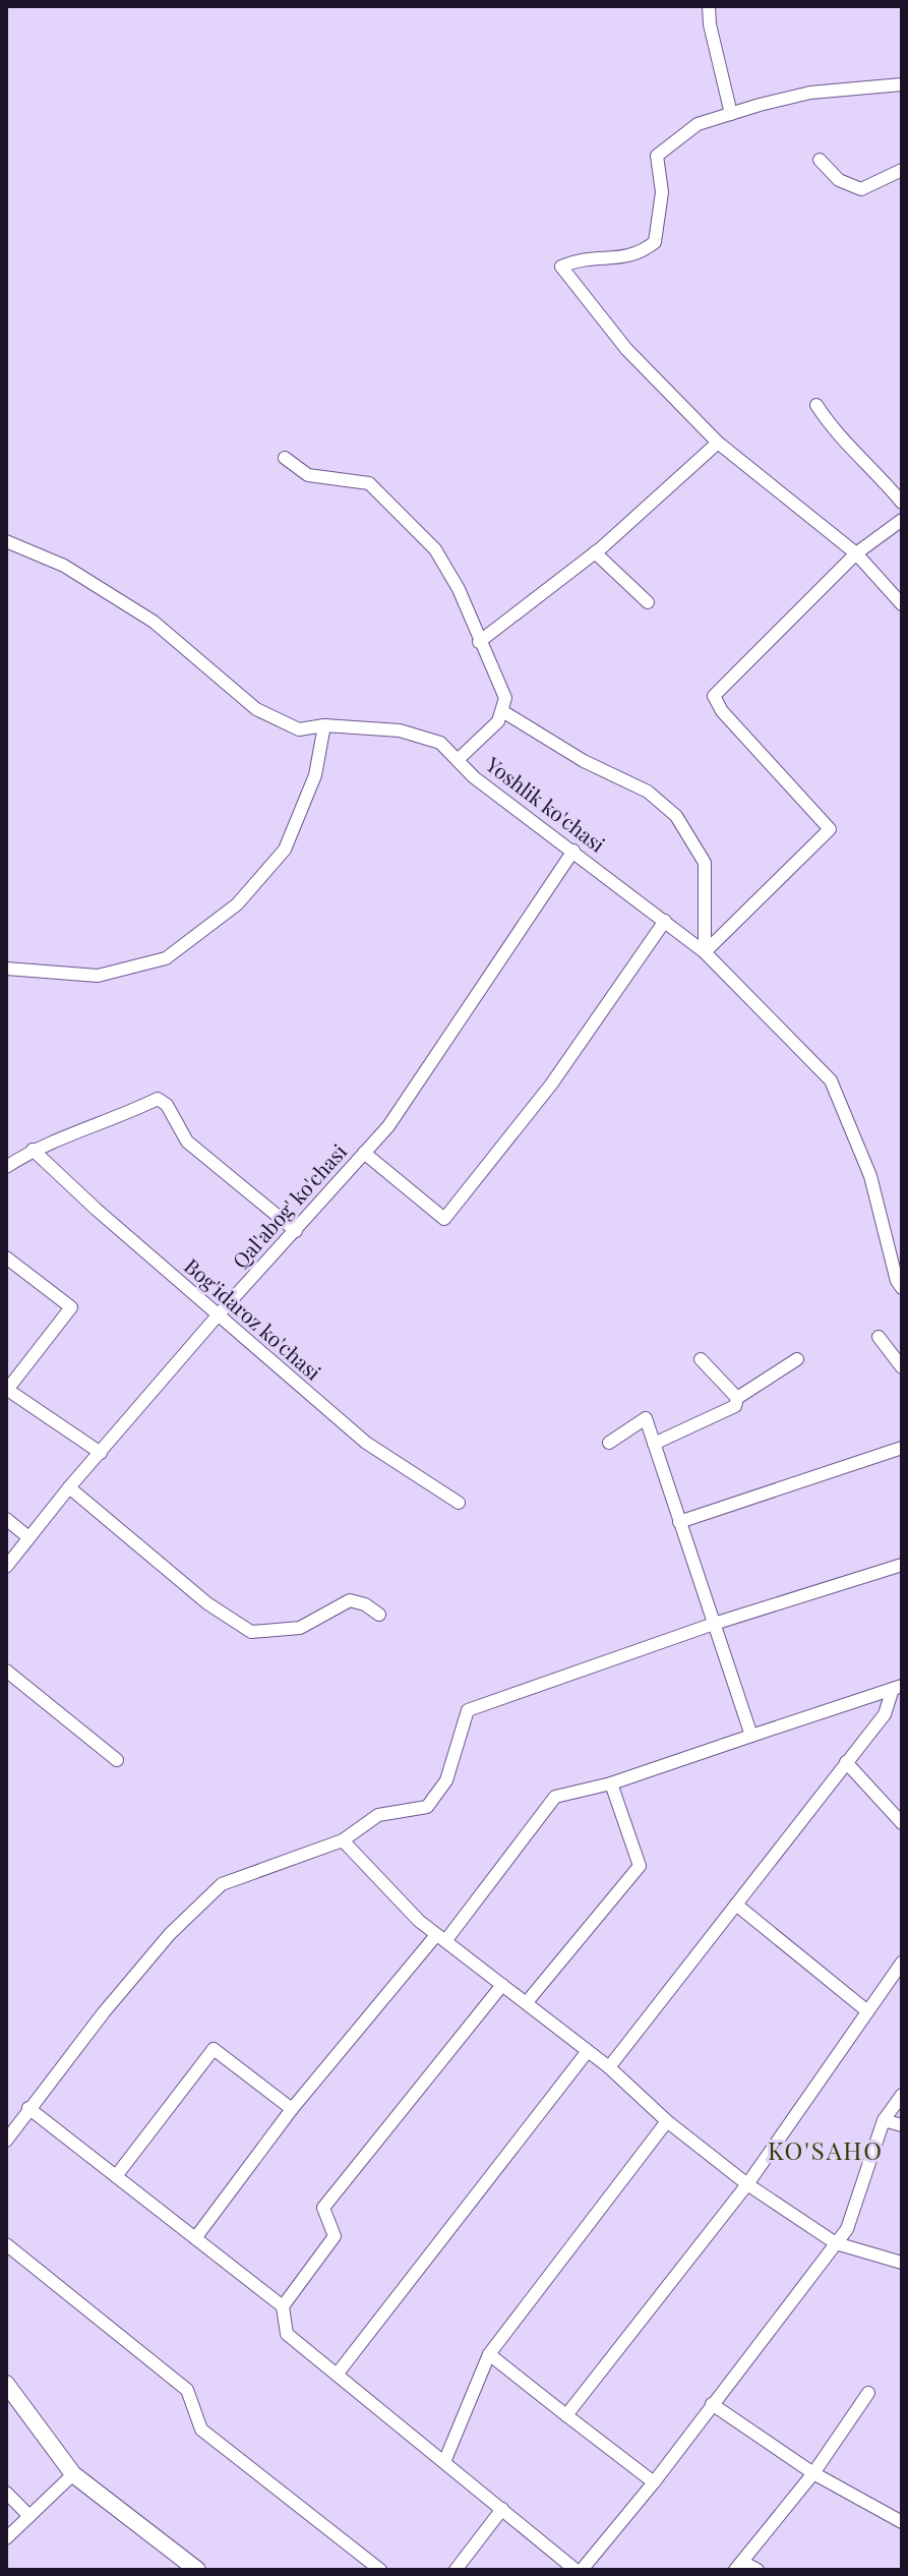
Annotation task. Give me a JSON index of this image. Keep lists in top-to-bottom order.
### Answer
{
  "streets": {
    "street": ["Yoshlik ko'chasi", "Qal'abog' ko'chasi", "Bog'idaroz ko'chasi"]
  },
  "crossings": [
    ["Yoshlik ko'chasi", "Qal'abog' ko'chasi"],
    ["Qal'abog' ko'chasi", "Bog'idaroz ko'chasi"]
  ],
  "districts": ["KO'SAHO"]
}
